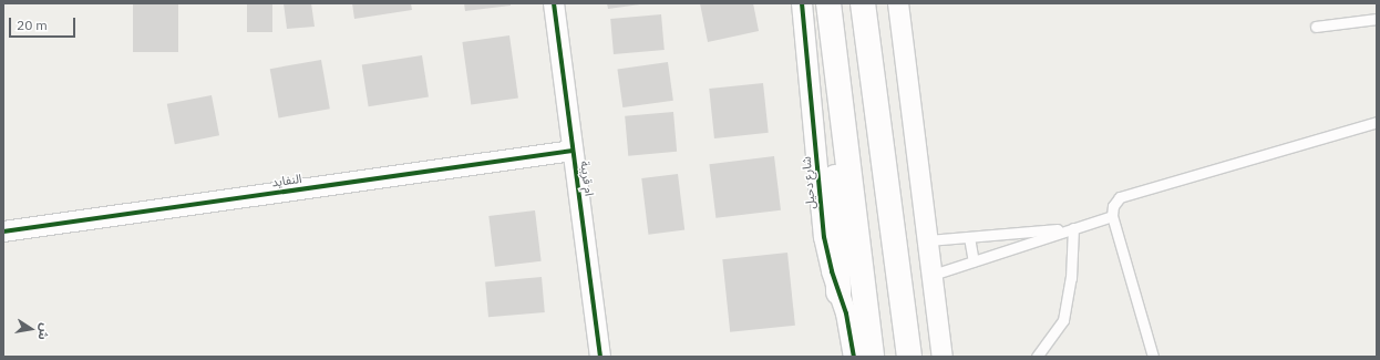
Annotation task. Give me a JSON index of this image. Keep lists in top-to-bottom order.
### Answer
{
  "streets": {
    "street": ["ام قريبة", "النفايد", "شارع دحيل"]
  },
  "crossings": [
    ["ام قريبة", "النفايد"]
  ],
  "scale_bar": "20 m",
  "north": "right"
}
